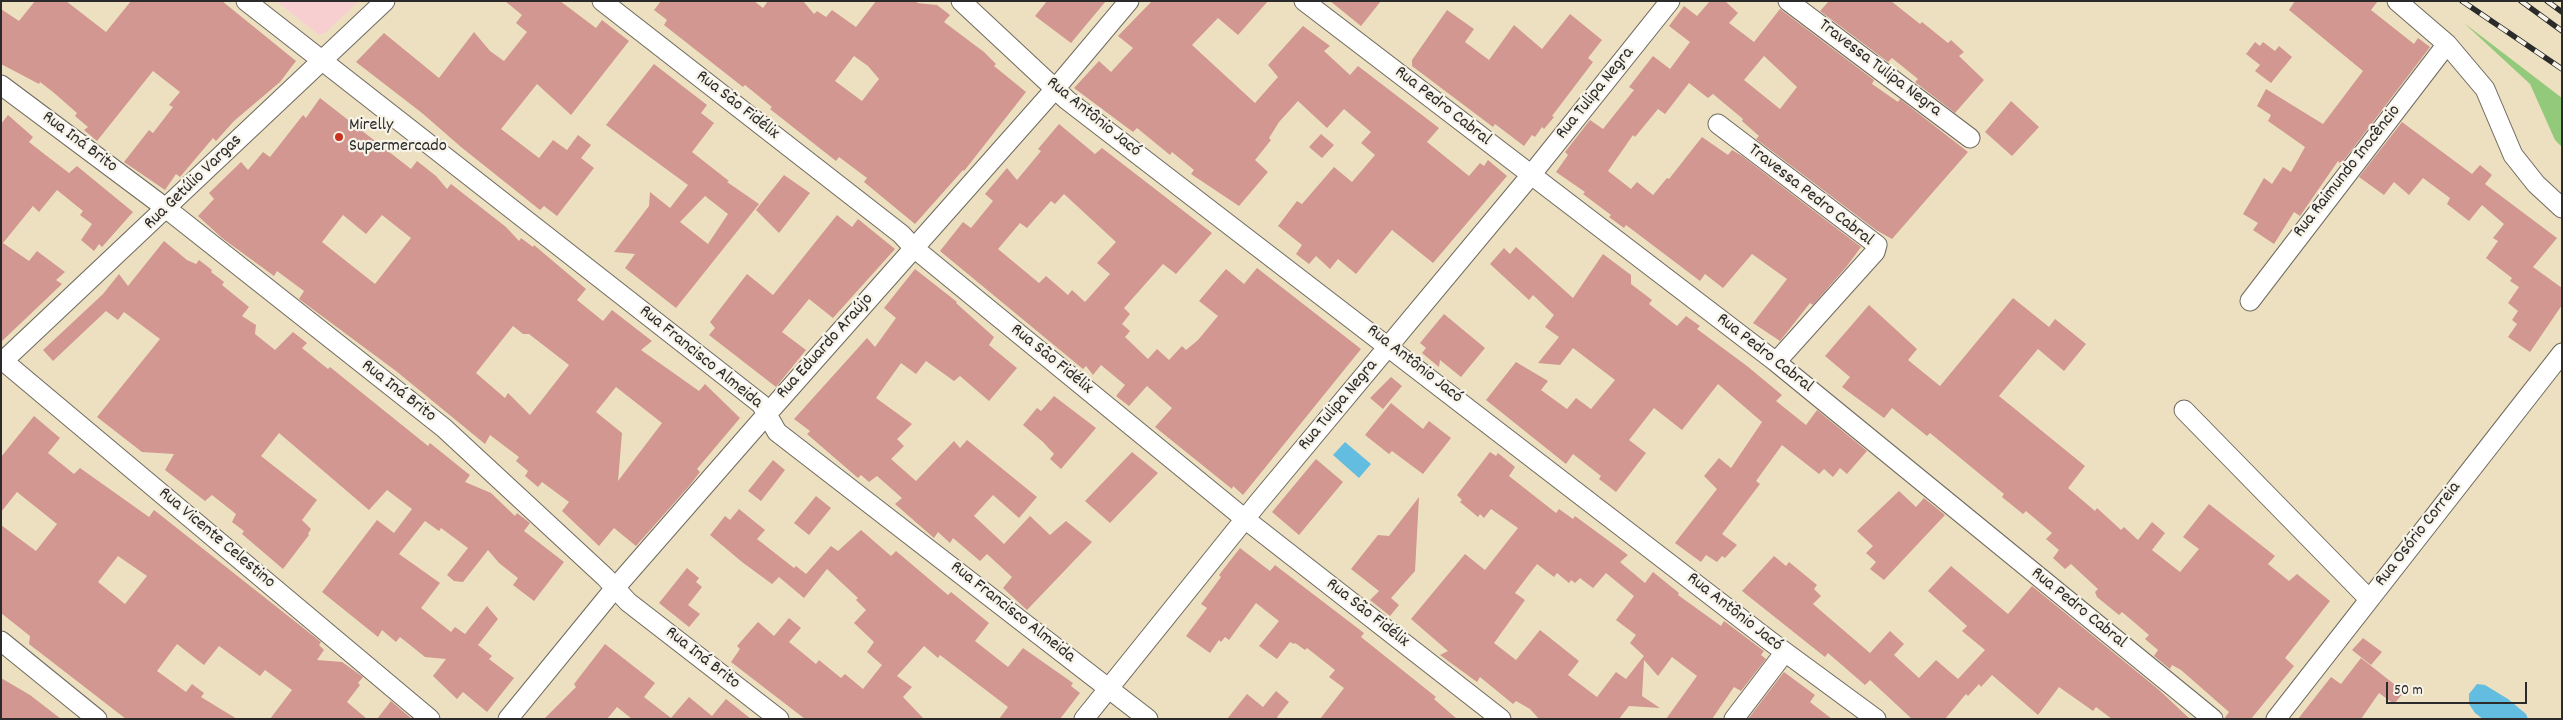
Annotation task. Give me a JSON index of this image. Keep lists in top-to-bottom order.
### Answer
{
  "streets": {
    "street": [
      "Travessa Tulipa Negra",
      "Rua Tulipa Negra",
      "Rua São Fidélix",
      "Rua Pedro Cabral",
      "Rua Antônio Jacó",
      "Rua Iná Brito",
      "Rua Raimundo Inocêncio",
      "Rua Getúlio Vargas",
      "Travessa Pedro Cabral",
      "Rua Eduardo Araújo",
      "Rua Francisco Almeida",
      "Rua Osório Correia",
      "Rua Vicente Celestino"
    ]
  },
  "crossings": [
    ["Rua Tulipa Negra", "Rua São Fidélix"],
    ["Rua Tulipa Negra", "Rua Pedro Cabral"],
    ["Rua Tulipa Negra", "Rua Antônio Jacó"],
    ["Rua Tulipa Negra", "Rua Francisco Almeida"],
    ["Rua São Fidélix", "Rua Eduardo Araújo"],
    ["Rua Pedro Cabral", "Travessa Pedro Cabral"],
    ["Rua Antônio Jacó", "Rua Eduardo Araújo"],
    ["Rua Iná Brito", "Rua Getúlio Vargas"],
    ["Rua Iná Brito", "Rua Eduardo Araújo"],
    ["Rua Getúlio Vargas", "Rua Francisco Almeida"],
    ["Rua Getúlio Vargas", "Rua Vicente Celestino"],
    ["Rua Eduardo Araújo", "Rua Francisco Almeida"]
  ],
  "places": ["Mirelly Supermercado"],
  "scale_bar": "50 m"
}
